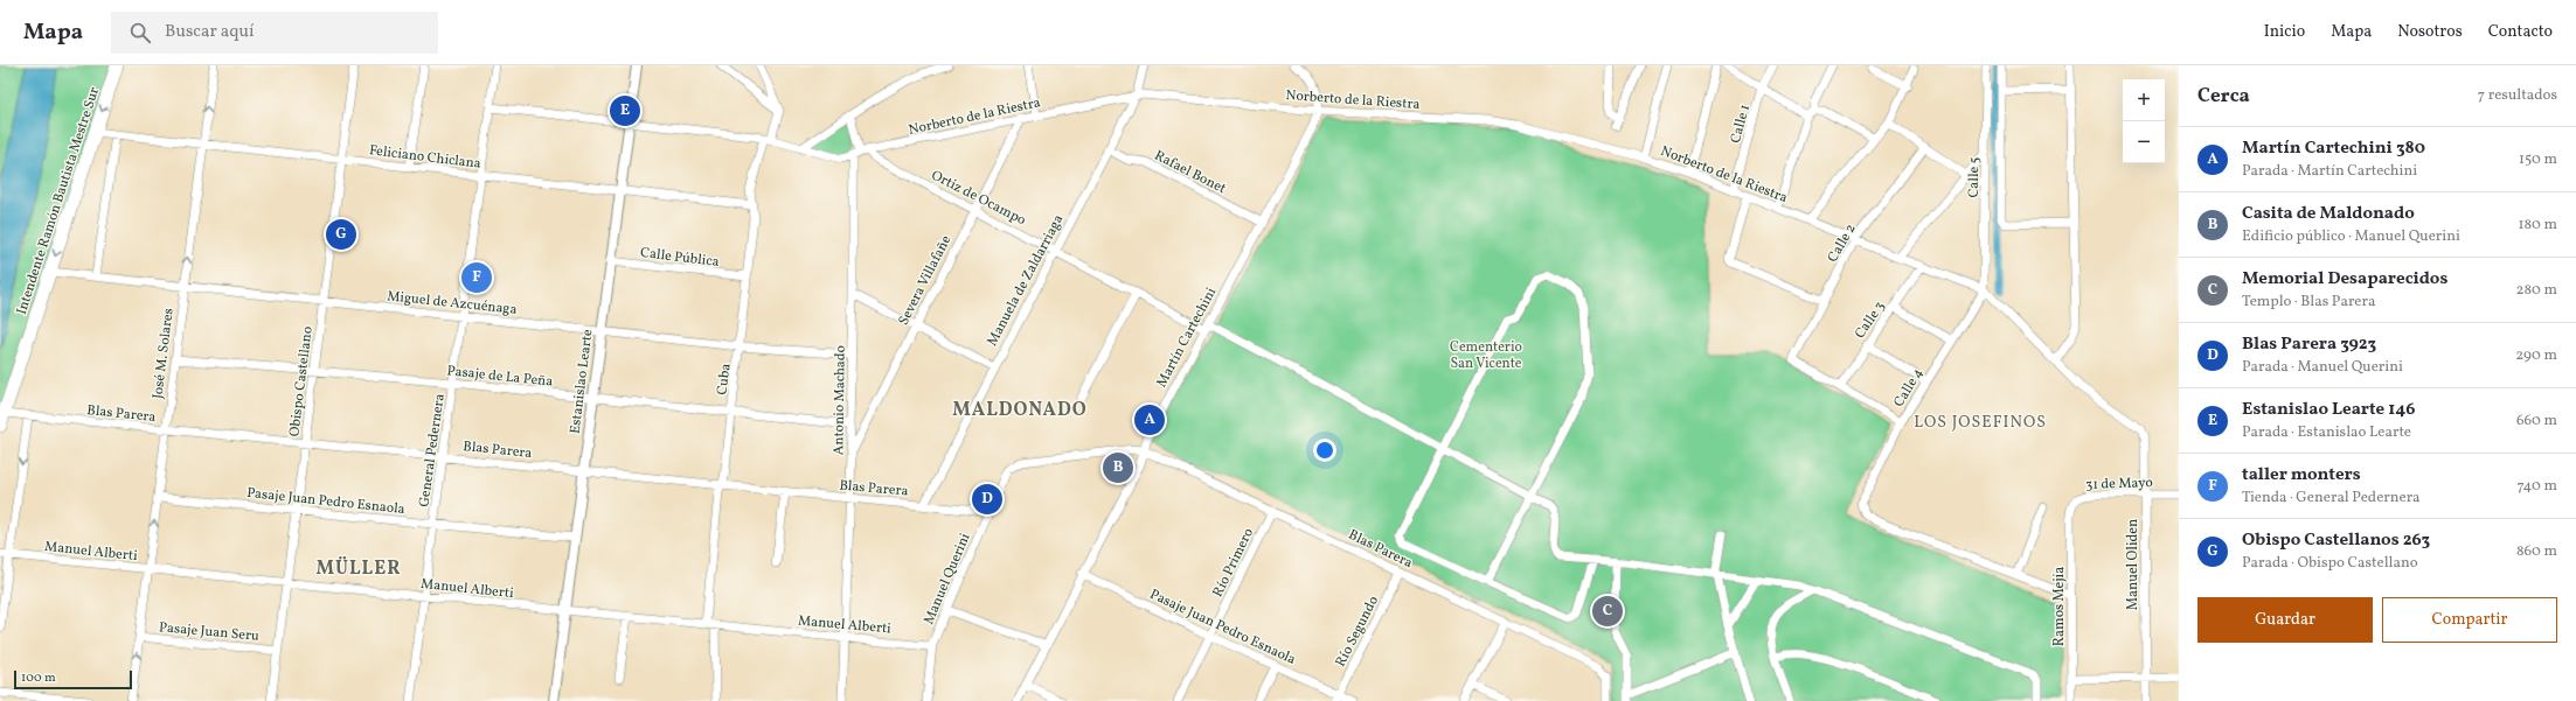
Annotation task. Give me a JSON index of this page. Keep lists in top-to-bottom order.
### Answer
{
  "streets": {
    "main road": ["Intendente Ramón Bautista Mestre Sur"],
    "street": [
      "Norberto de la Riestra",
      "Calle 1",
      "Feliciano Chiclana",
      "Rafael Bonet",
      "Calle 5",
      "Ortiz de Ocampo",
      "Calle 2",
      "Calle Pública",
      "Severa Villafañe",
      "Manuela de Zaldarriaga",
      "Miguel de Azcuénaga",
      "Calle 3",
      "Martín Cartechini",
      "José M. Solares",
      "Pasaje de La Peña",
      "Cuba",
      "Obispo Castellano",
      "Estanislao Learte",
      "Calle 4",
      "Antonio Machado",
      "Blas Parera",
      "General Pedernera",
      "31 de Mayo",
      "Pasaje Juan Pedro Esnaola",
      "Manuel Alberti",
      "Río Primero",
      "Manuel Oliden",
      "Manuel Querini",
      "Ramos Mejía",
      "Pasaje Juan Seru",
      "Río Segundo"
    ]
  },
  "crossings": [
    ["Norberto de la Riestra", "Calle 1"],
    ["Norberto de la Riestra", "Calle 5"],
    ["Norberto de la Riestra", "Ortiz de Ocampo"],
    ["Norberto de la Riestra", "Calle 2"],
    ["Norberto de la Riestra", "Severa Villafañe"],
    ["Norberto de la Riestra", "Manuela de Zaldarriaga"],
    ["Norberto de la Riestra", "Calle 3"],
    ["Norberto de la Riestra", "Martín Cartechini"],
    ["Norberto de la Riestra", "Cuba"],
    ["Norberto de la Riestra", "Estanislao Learte"],
    ["Norberto de la Riestra", "Calle 4"],
    ["Norberto de la Riestra", "Antonio Machado"],
    ["Norberto de la Riestra", "General Pedernera"],
    ["Norberto de la Riestra", "Manuel Oliden"],
    ["Feliciano Chiclana", "Intendente Ramón Bautista Mestre Sur"],
    ["Feliciano Chiclana", "José M. Solares"],
    ["Feliciano Chiclana", "Cuba"],
    ["Feliciano Chiclana", "Obispo Castellano"],
    ["Feliciano Chiclana", "Estanislao Learte"],
    ["Feliciano Chiclana", "General Pedernera"],
    ["Rafael Bonet", "Manuela de Zaldarriaga"],
    ["Rafael Bonet", "Martín Cartechini"],
    ["Calle 5", "Calle 4"],
    ["Ortiz de Ocampo", "Severa Villafañe"],
    ["Ortiz de Ocampo", "Manuela de Zaldarriaga"],
    ["Ortiz de Ocampo", "Martín Cartechini"],
    ["Ortiz de Ocampo", "Antonio Machado"],
    ["Intendente Ramón Bautista Mestre Sur", "Miguel de Azcuénaga"],
    ["Intendente Ramón Bautista Mestre Sur", "Blas Parera"],
    ["Calle 2", "Calle 3"],
    ["Calle Pública", "Cuba"],
    ["Calle Pública", "Estanislao Learte"],
    ["Severa Villafañe", "Antonio Machado"],
    ["Manuela de Zaldarriaga", "Blas Parera"],
    ["Miguel de Azcuénaga", "José M. Solares"],
    ["Miguel de Azcuénaga", "Cuba"],
    ["Miguel de Azcuénaga", "Obispo Castellano"],
    ["Miguel de Azcuénaga", "Estanislao Learte"],
    ["Miguel de Azcuénaga", "Antonio Machado"],
    ["Miguel de Azcuénaga", "General Pedernera"],
    ["Martín Cartechini", "Blas Parera"],
    ["Martín Cartechini", "Pasaje Juan Pedro Esnaola"],
    ["Martín Cartechini", "Manuel Querini"],
    ["José M. Solares", "Pasaje de La Peña"],
    ["José M. Solares", "Blas Parera"],
    ["José M. Solares", "Pasaje Juan Pedro Esnaola"],
    ["José M. Solares", "Manuel Alberti"],
    ["José M. Solares", "Pasaje Juan Seru"],
    ["Pasaje de La Peña", "Cuba"],
    ["Pasaje de La Peña", "Obispo Castellano"],
    ["Pasaje de La Peña", "Estanislao Learte"],
    ["Pasaje de La Peña", "Antonio Machado"],
    ["Pasaje de La Peña", "General Pedernera"],
    ["Cuba", "Blas Parera"],
    ["Cuba", "Manuel Alberti"],
    ["Obispo Castellano", "Blas Parera"],
    ["Obispo Castellano", "Pasaje Juan Pedro Esnaola"],
    ["Obispo Castellano", "Manuel Alberti"],
    ["Obispo Castellano", "Pasaje Juan Seru"],
    ["Estanislao Learte", "Blas Parera"],
    ["Estanislao Learte", "Pasaje Juan Pedro Esnaola"],
    ["Estanislao Learte", "Manuel Alberti"],
    ["Antonio Machado", "Blas Parera"],
    ["Antonio Machado", "Manuel Alberti"],
    ["Blas Parera", "General Pedernera"],
    ["Blas Parera", "Río Primero"],
    ["Blas Parera", "Manuel Querini"],
    ["Blas Parera", "Río Segundo"],
    ["General Pedernera", "Pasaje Juan Pedro Esnaola"],
    ["General Pedernera", "Manuel Alberti"],
    ["31 de Mayo", "Manuel Oliden"],
    ["31 de Mayo", "Ramos Mejía"],
    ["Pasaje Juan Pedro Esnaola", "Río Primero"],
    ["Pasaje Juan Pedro Esnaola", "Río Segundo"],
    ["Manuel Alberti", "Manuel Querini"]
  ],
  "one_way": ["Intendente Ramón Bautista Mestre Sur", "José M. Solares"],
  "districts": ["MALDONADO", "LOS JOSEFINOS", "MÜLLER"],
  "parks": ["Cementerio San Vicente"],
  "scale_bar": "100 m",
  "page": {
    "header": "Mapa",
    "search": "Buscar aquí",
    "nav": [
      "Inicio",
      "Mapa",
      "Nosotros",
      "Contacto"
    ],
    "heading": ["Cerca", "7 resultados"],
    "map_buttons": ["+", "−"],
    "pins": [
      "E",
      "G",
      "F",
      "A",
      "B",
      "D",
      "C"
    ],
    "list": [
      {
        "mark": "A",
        "name": "Martín Cartechini 380",
        "note": "Parada · Martín Cartechini",
        "value": "150 m"
      },
      {
        "mark": "B",
        "name": "Casita de Maldonado",
        "note": "Edificio público · Manuel Querini",
        "value": "180 m"
      },
      {
        "mark": "C",
        "name": "Memorial Desaparecidos",
        "note": "Templo · Blas Parera",
        "value": "280 m"
      },
      {
        "mark": "D",
        "name": "Blas Parera 3923",
        "note": "Parada · Manuel Querini",
        "value": "290 m"
      },
      {
        "mark": "E",
        "name": "Estanislao Learte 146",
        "note": "Parada · Estanislao Learte",
        "value": "660 m"
      },
      {
        "mark": "F",
        "name": "taller monters",
        "note": "Tienda · General Pedernera",
        "value": "740 m"
      },
      {
        "mark": "G",
        "name": "Obispo Castellanos 263",
        "note": "Parada · Obispo Castellano",
        "value": "860 m"
      }
    ],
    "buttons": ["Guardar", "Compartir"],
    "scale": "100 m"
  }
}
